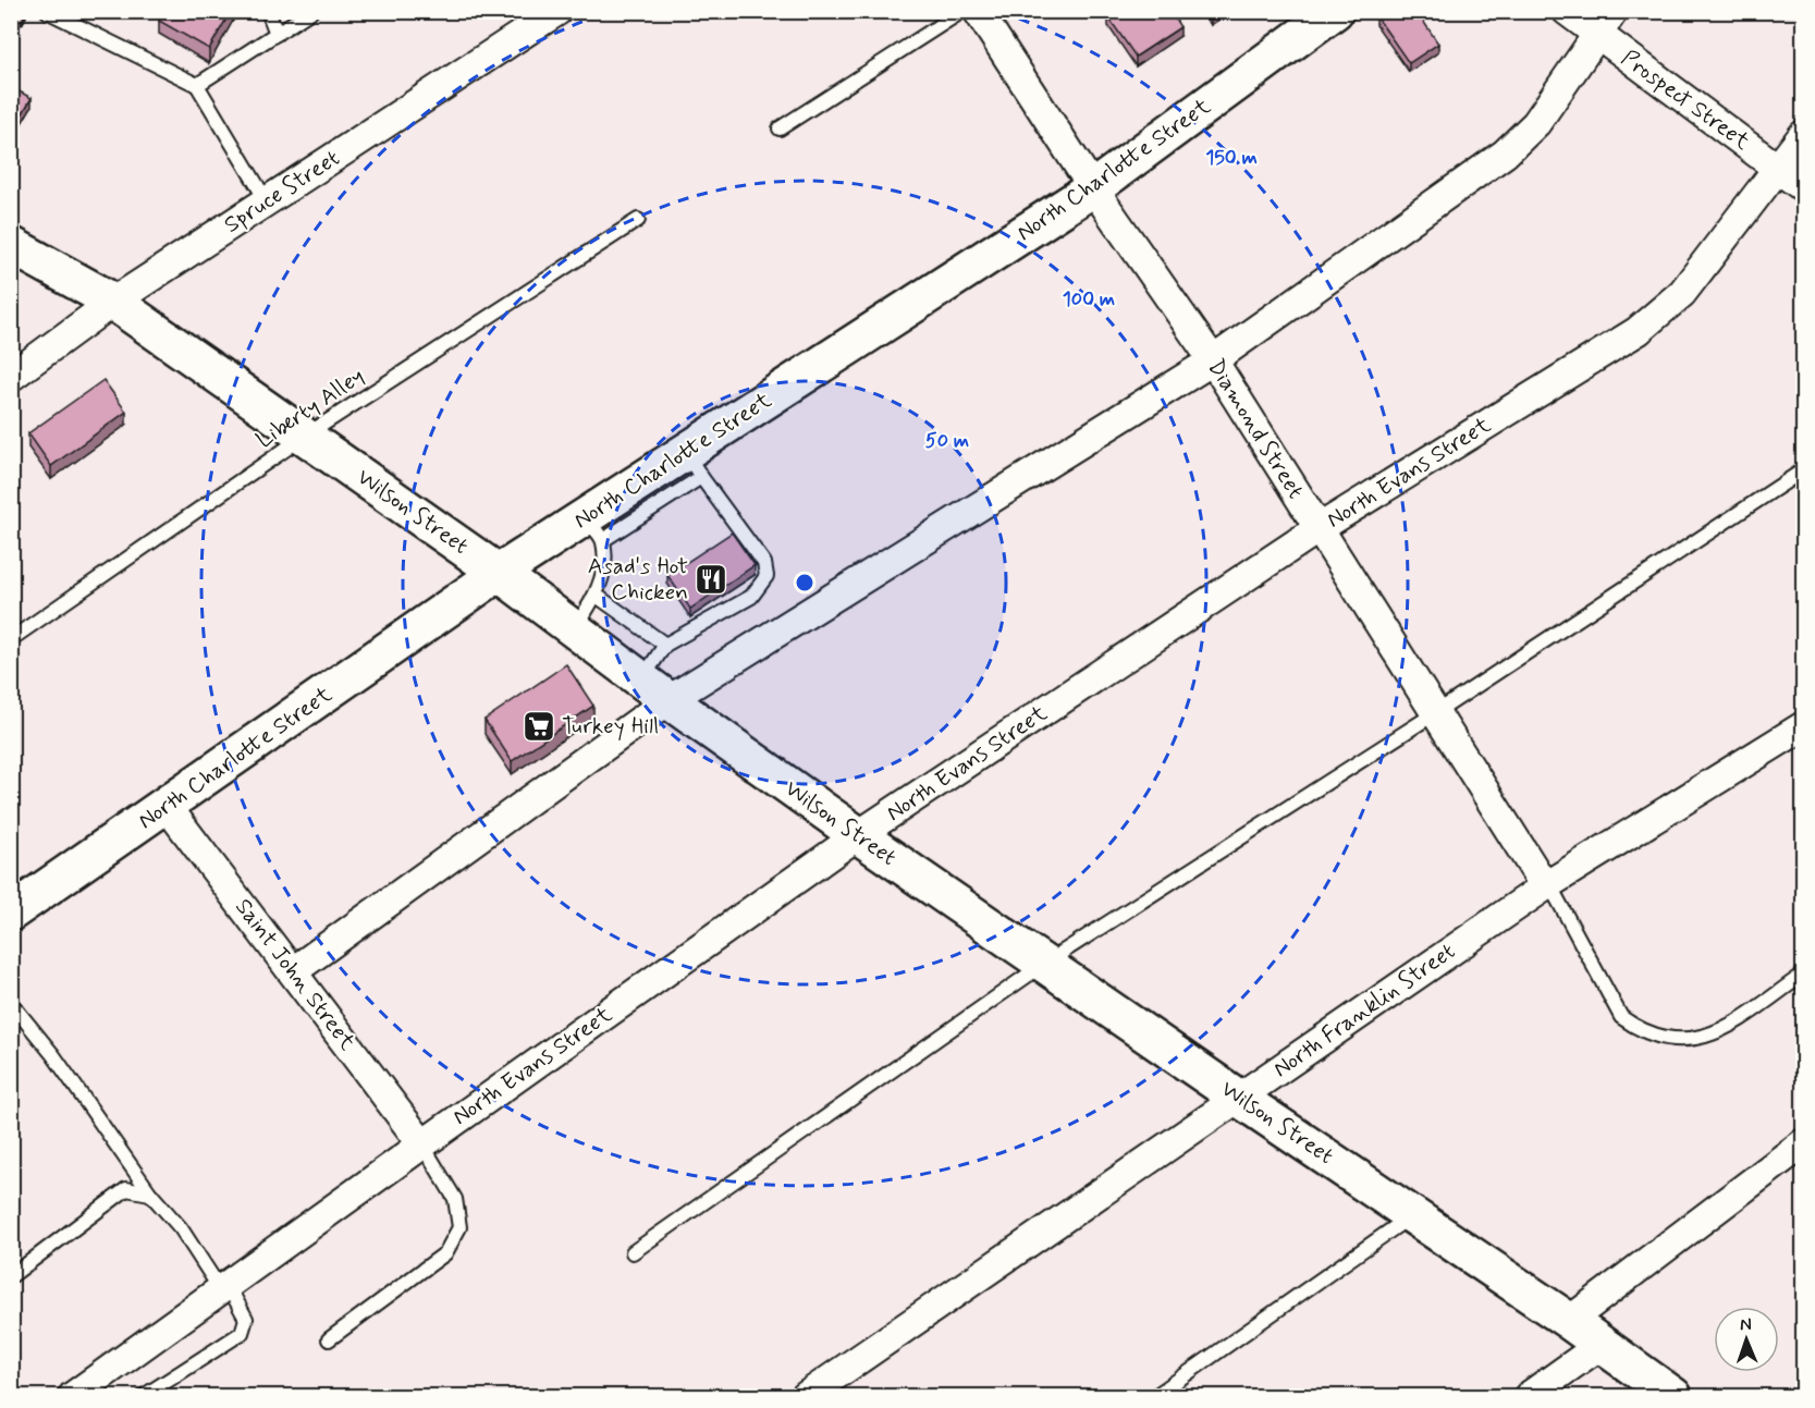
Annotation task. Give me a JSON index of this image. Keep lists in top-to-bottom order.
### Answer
{
  "streets": {
    "street": [
      "Prospect Street",
      "North Charlotte Street",
      "Spruce Street",
      "Diamond Street",
      "North Evans Street",
      "Wilson Street",
      "Saint John Street",
      "North Franklin Street"
    ],
    "lane": ["Liberty Alley"]
  },
  "crossings": [
    ["Prospect Street", "North Evans Street"],
    ["North Charlotte Street", "Diamond Street"],
    ["North Charlotte Street", "Wilson Street"],
    ["North Charlotte Street", "Saint John Street"],
    ["Spruce Street", "Wilson Street"],
    ["Liberty Alley", "Wilson Street"],
    ["Diamond Street", "North Evans Street"],
    ["Diamond Street", "North Franklin Street"],
    ["North Evans Street", "Wilson Street"],
    ["North Evans Street", "Saint John Street"],
    ["Wilson Street", "North Franklin Street"]
  ],
  "places": {
    "restaurant": ["Asad's Hot Chicken"],
    "supermarket": ["Turkey Hill"]
  },
  "north": "top",
  "rings": ["150 m", "100 m", "50 m"]
}
